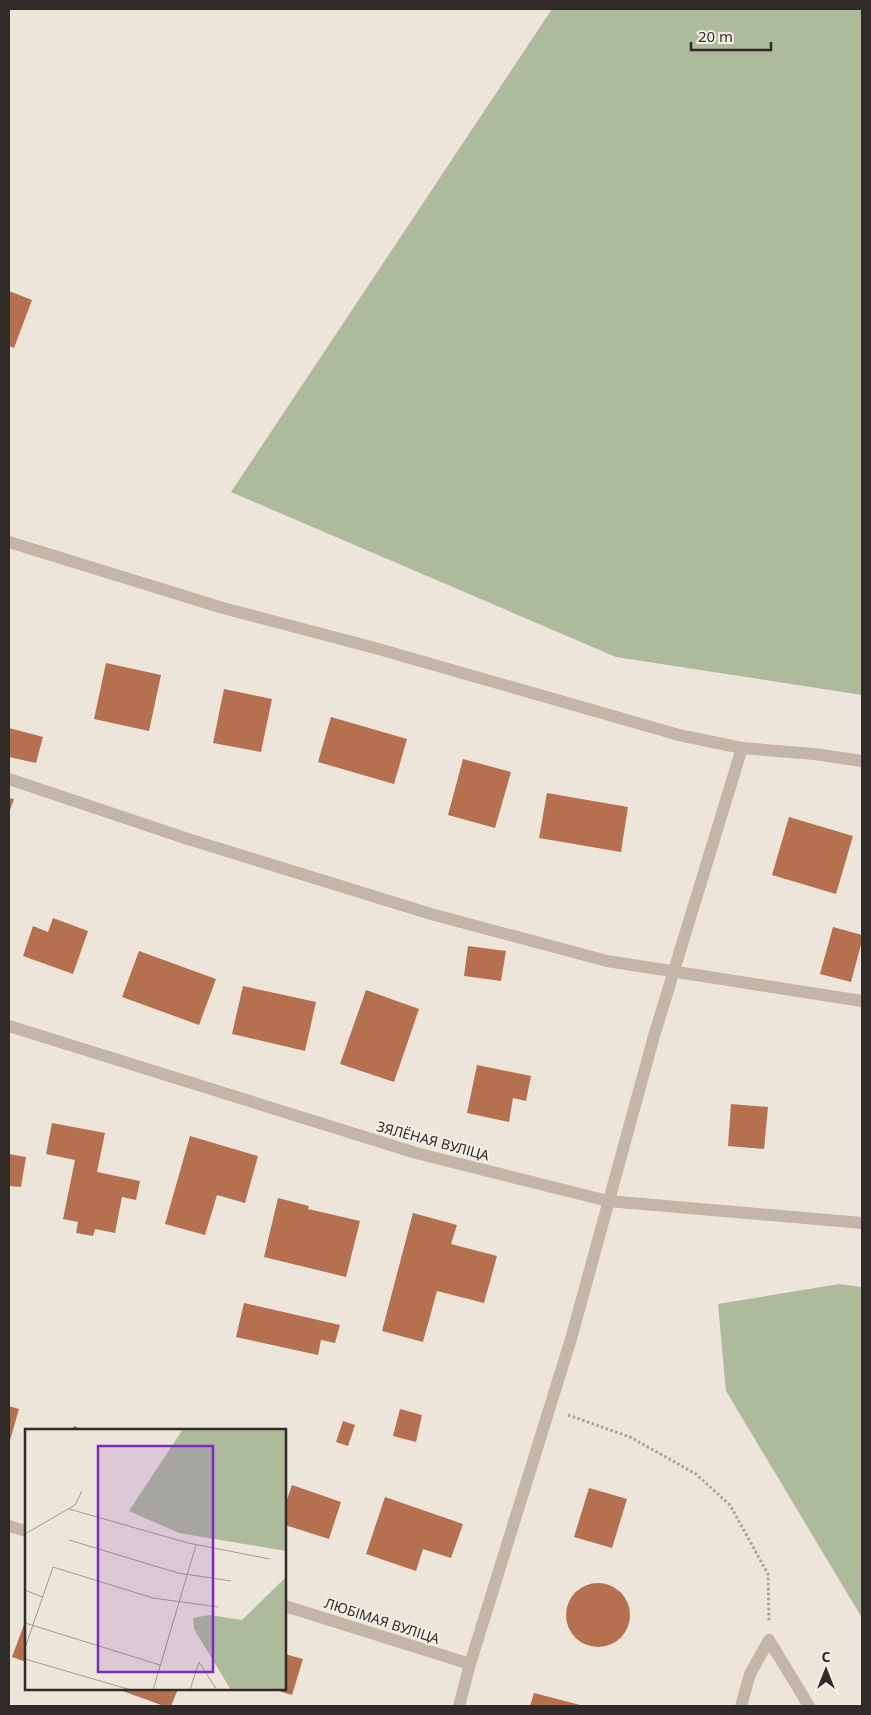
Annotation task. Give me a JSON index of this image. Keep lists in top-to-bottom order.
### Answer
{
  "streets": {
    "street": ["ЗЯЛЁНАЯ ВУЛІЦА", "ЛЮБІМАЯ ВУЛІЦА"]
  },
  "scale_bar": "20 m",
  "north": "top"
}
